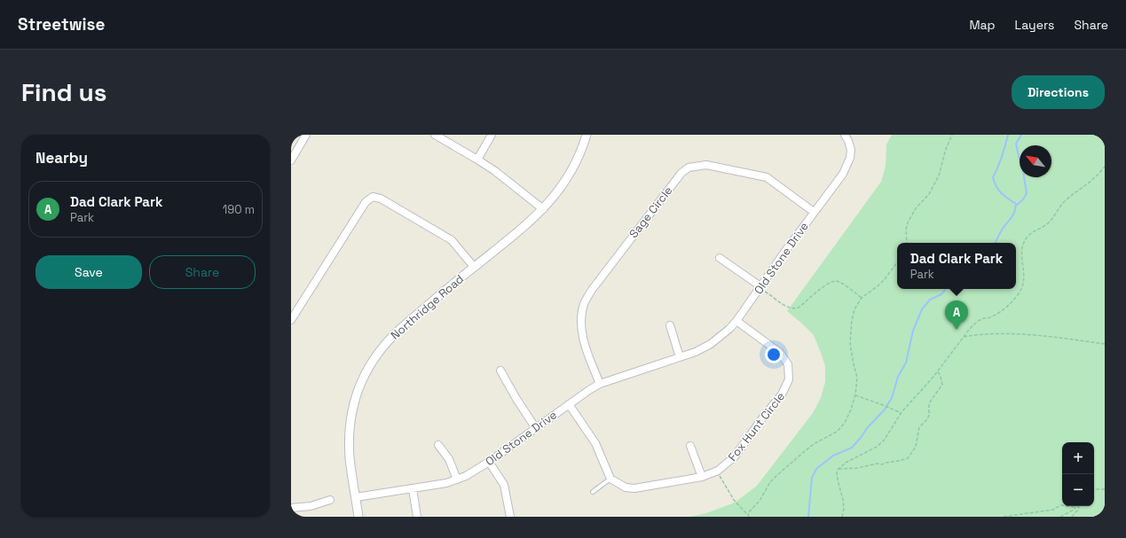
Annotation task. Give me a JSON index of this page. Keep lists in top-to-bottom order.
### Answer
{
  "streets": {
    "street": [
      "Sage Circle",
      "Old Stone Drive",
      "Northridge Road",
      "Fox Hunt Circle"
    ]
  },
  "crossings": [
    ["Sage Circle", "Old Stone Drive"],
    ["Old Stone Drive", "Northridge Road"],
    ["Old Stone Drive", "Fox Hunt Circle"]
  ],
  "north": "top left",
  "page": {
    "header": "Streetwise",
    "nav": ["Map", "Layers", "Share"],
    "buttons": [
      "Directions",
      ["Save", "Share"]
    ],
    "title": "Find us",
    "heading": "Nearby",
    "list": [
      {
        "mark": "A",
        "name": "Dad Clark Park",
        "note": "Park",
        "value": "190 m"
      }
    ],
    "popup": ["Dad Clark Park", "Park"],
    "pins": "A",
    "map_buttons": ["+", "−"]
  }
}
